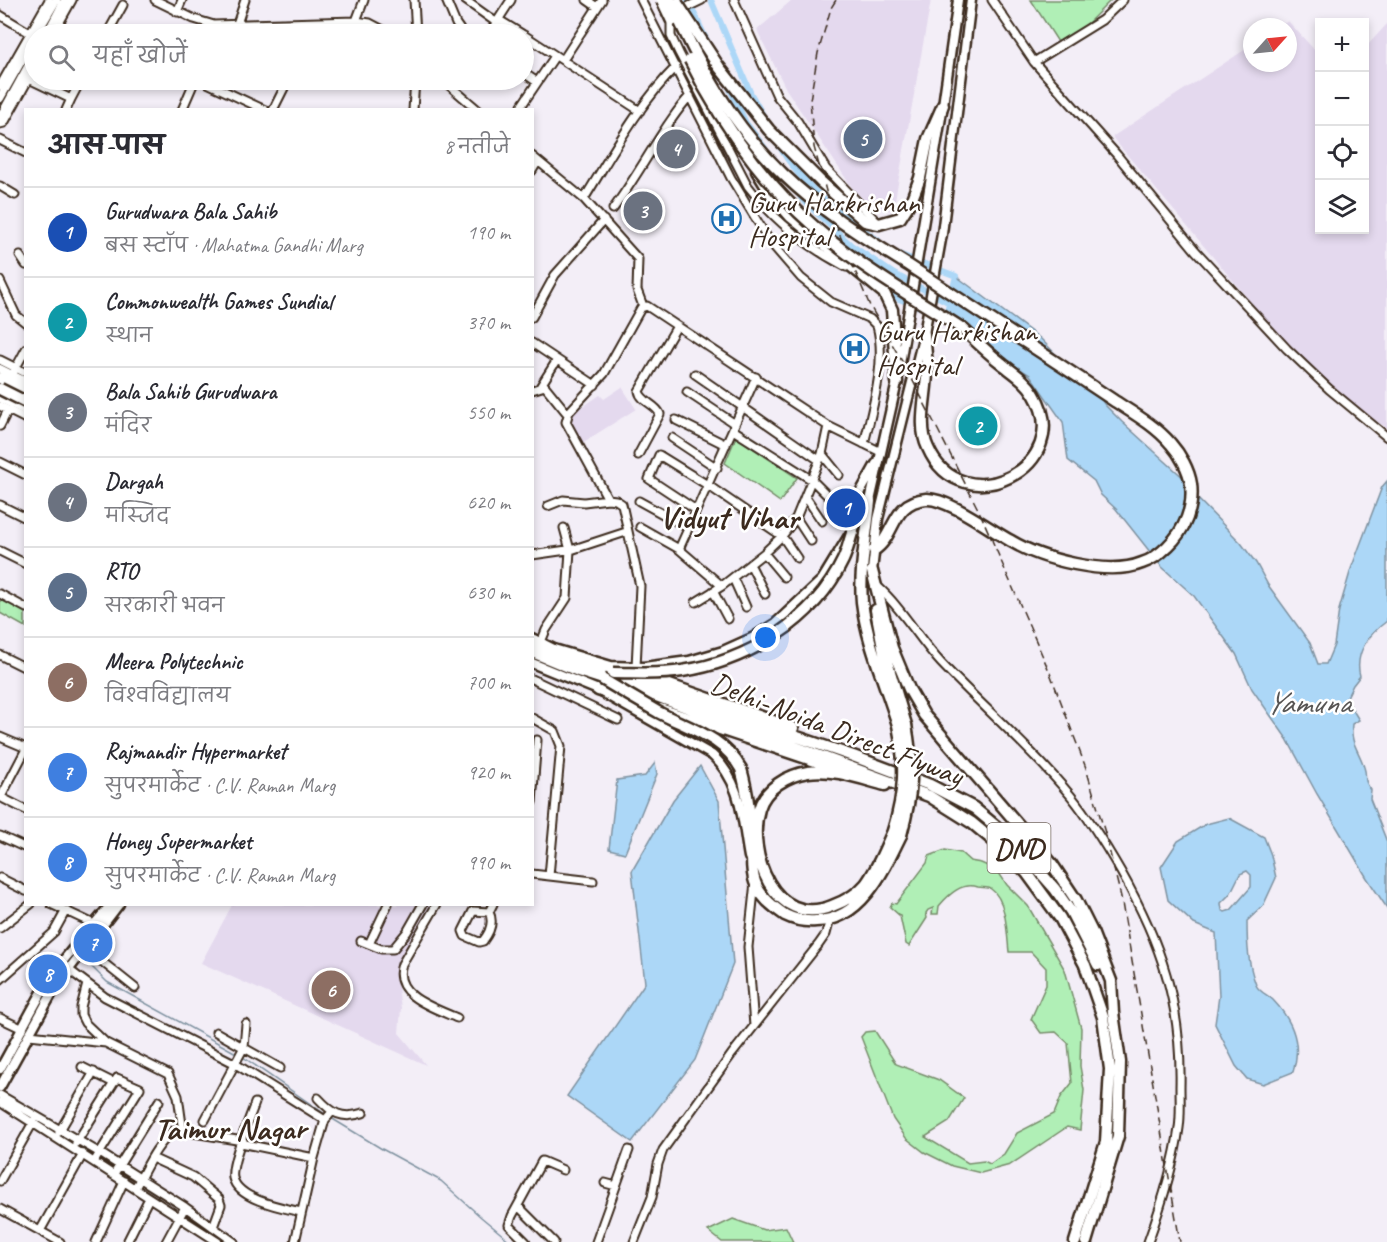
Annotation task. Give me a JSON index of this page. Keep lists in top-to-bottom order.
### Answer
{
  "streets": {
    "highway": ["Delhi-Noida Direct Flyway", "DND"]
  },
  "districts": ["Vidyut Vihar", "Taimur Nagar"],
  "water": ["Yamuna"],
  "places": {
    "hospital": ["Guru Harkrishan Hospital", "Guru Harkishan Hospital"]
  },
  "north": "top right",
  "page": {
    "map_buttons": ["+", "−"],
    "search": "यहाँ खोजें",
    "heading": ["आस-पास", "8 नतीजे"],
    "pins": [
      "5",
      "4",
      "3",
      "2",
      "1",
      "7",
      "8",
      "6"
    ],
    "list": [
      {
        "mark": "1",
        "name": "Gurudwara Bala Sahib",
        "note": "बस स्टॉप · Mahatma Gandhi Marg",
        "value": "190 m"
      },
      {
        "mark": "2",
        "name": "Commonwealth Games Sundial",
        "note": "स्थान",
        "value": "370 m"
      },
      {
        "mark": "3",
        "name": "Bala Sahib Gurudwara",
        "note": "मंदिर",
        "value": "550 m"
      },
      {
        "mark": "4",
        "name": "Dargah",
        "note": "मस्जिद",
        "value": "620 m"
      },
      {
        "mark": "5",
        "name": "RTO",
        "note": "सरकारी भवन",
        "value": "630 m"
      },
      {
        "mark": "6",
        "name": "Meera Polytechnic",
        "note": "विश्वविद्यालय",
        "value": "700 m"
      },
      {
        "mark": "7",
        "name": "Rajmandir Hypermarket",
        "note": "सुपरमार्केट · C.V. Raman Marg",
        "value": "920 m"
      },
      {
        "mark": "8",
        "name": "Honey Supermarket",
        "note": "सुपरमार्केट · C.V. Raman Marg",
        "value": "990 m"
      }
    ]
  }
}
